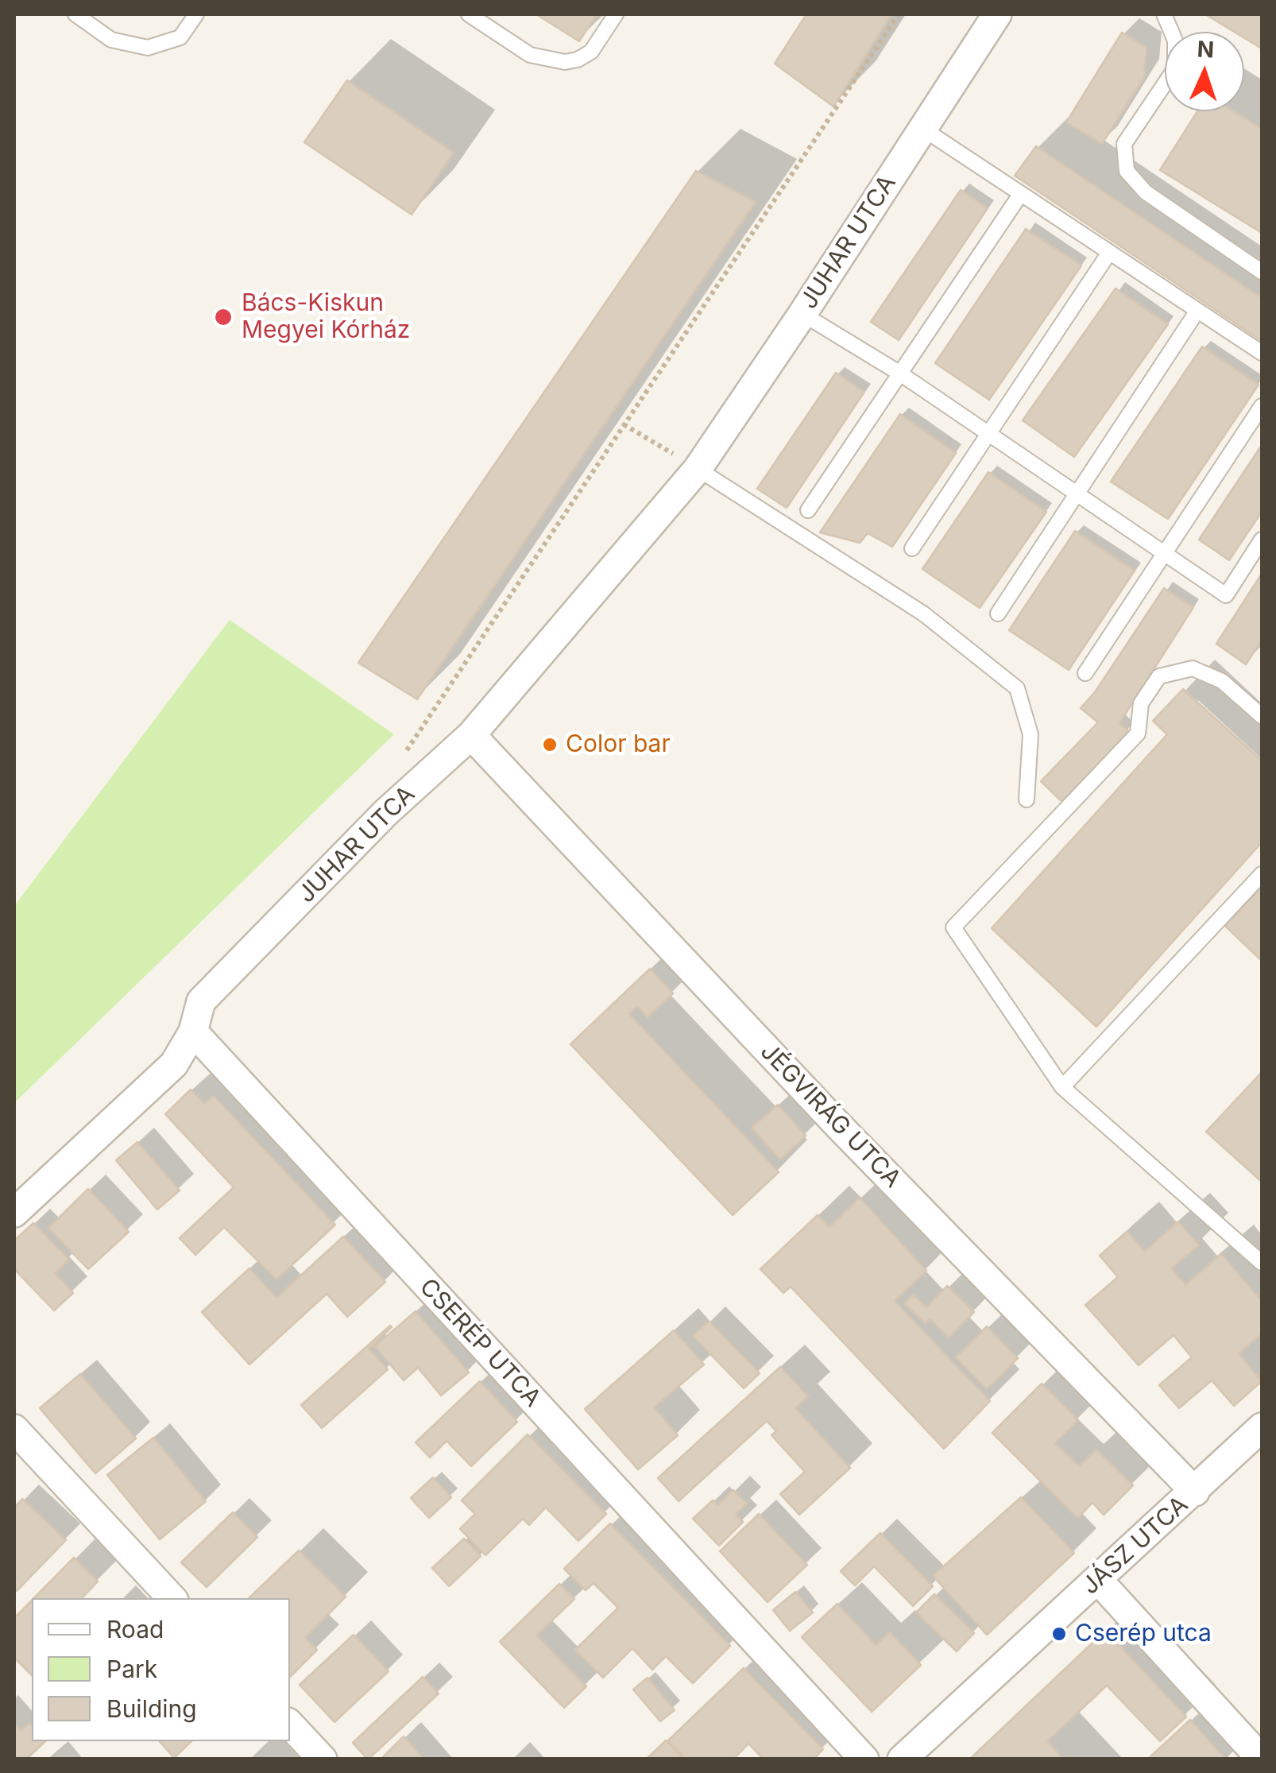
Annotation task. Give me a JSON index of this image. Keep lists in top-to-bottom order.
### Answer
{
  "streets": {
    "street": [
      "JUHAR UTCA",
      "JÉGVIRÁG UTCA",
      "CSERÉP UTCA",
      "JÁSZ UTCA"
    ]
  },
  "crossings": [
    ["JUHAR UTCA", "JÉGVIRÁG UTCA"],
    ["JUHAR UTCA", "CSERÉP UTCA"],
    ["JÉGVIRÁG UTCA", "JÁSZ UTCA"]
  ],
  "places": ["Bács-Kiskun Megyei Kórház", "Color bar", "Cserép utca"],
  "legend": ["Road", "Park", "Building"],
  "north": "top"
}
